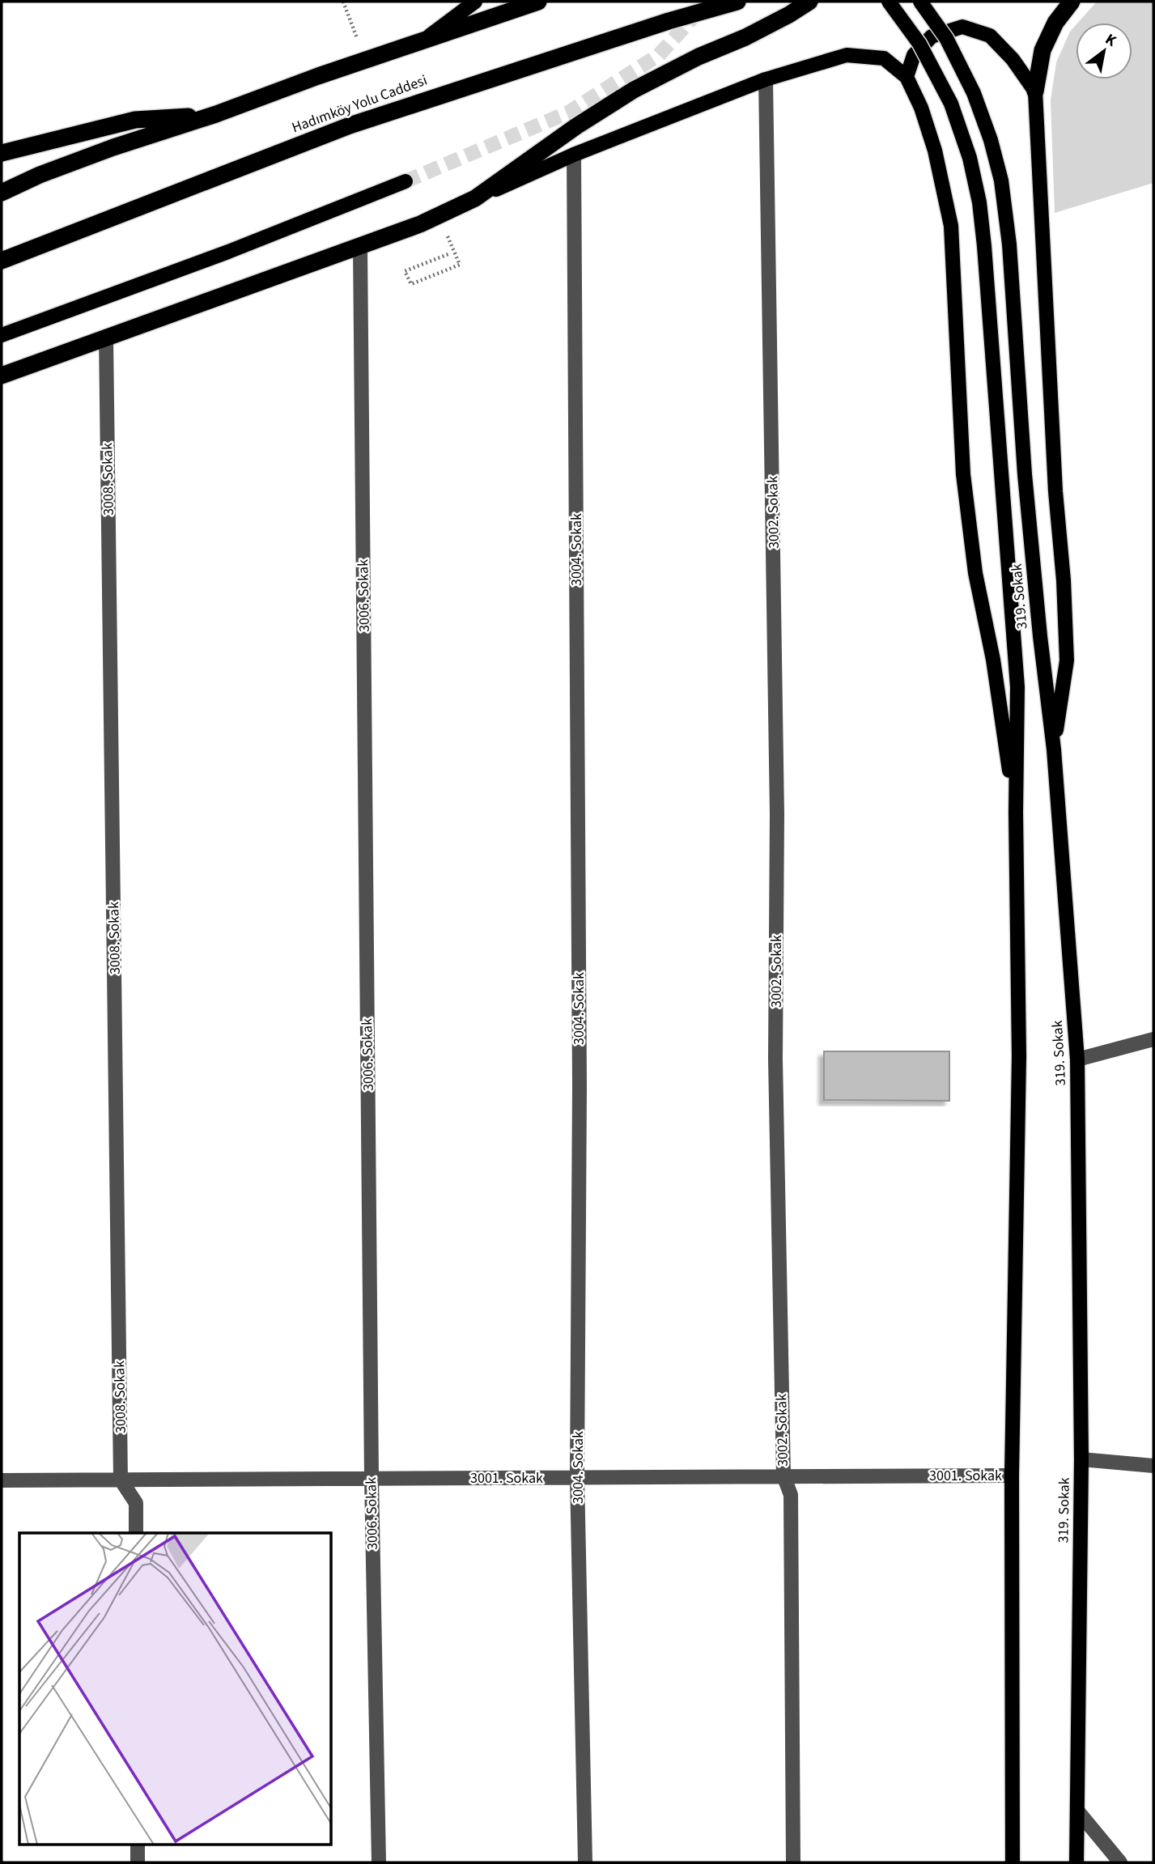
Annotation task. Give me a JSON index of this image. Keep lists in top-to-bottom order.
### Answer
{
  "streets": {
    "highway": ["Hadımköy Yolu Caddesi"],
    "main road": ["319. Sokak"],
    "street": [
      "3008. Sokak",
      "3002. Sokak",
      "3004. Sokak",
      "3006. Sokak",
      "3001. Sokak"
    ]
  },
  "crossings": [
    ["3008. Sokak", "3001. Sokak"],
    ["3002. Sokak", "3001. Sokak"],
    ["3004. Sokak", "3001. Sokak"],
    ["3006. Sokak", "3001. Sokak"],
    ["319. Sokak", "3001. Sokak"]
  ],
  "north": "top right"
}
